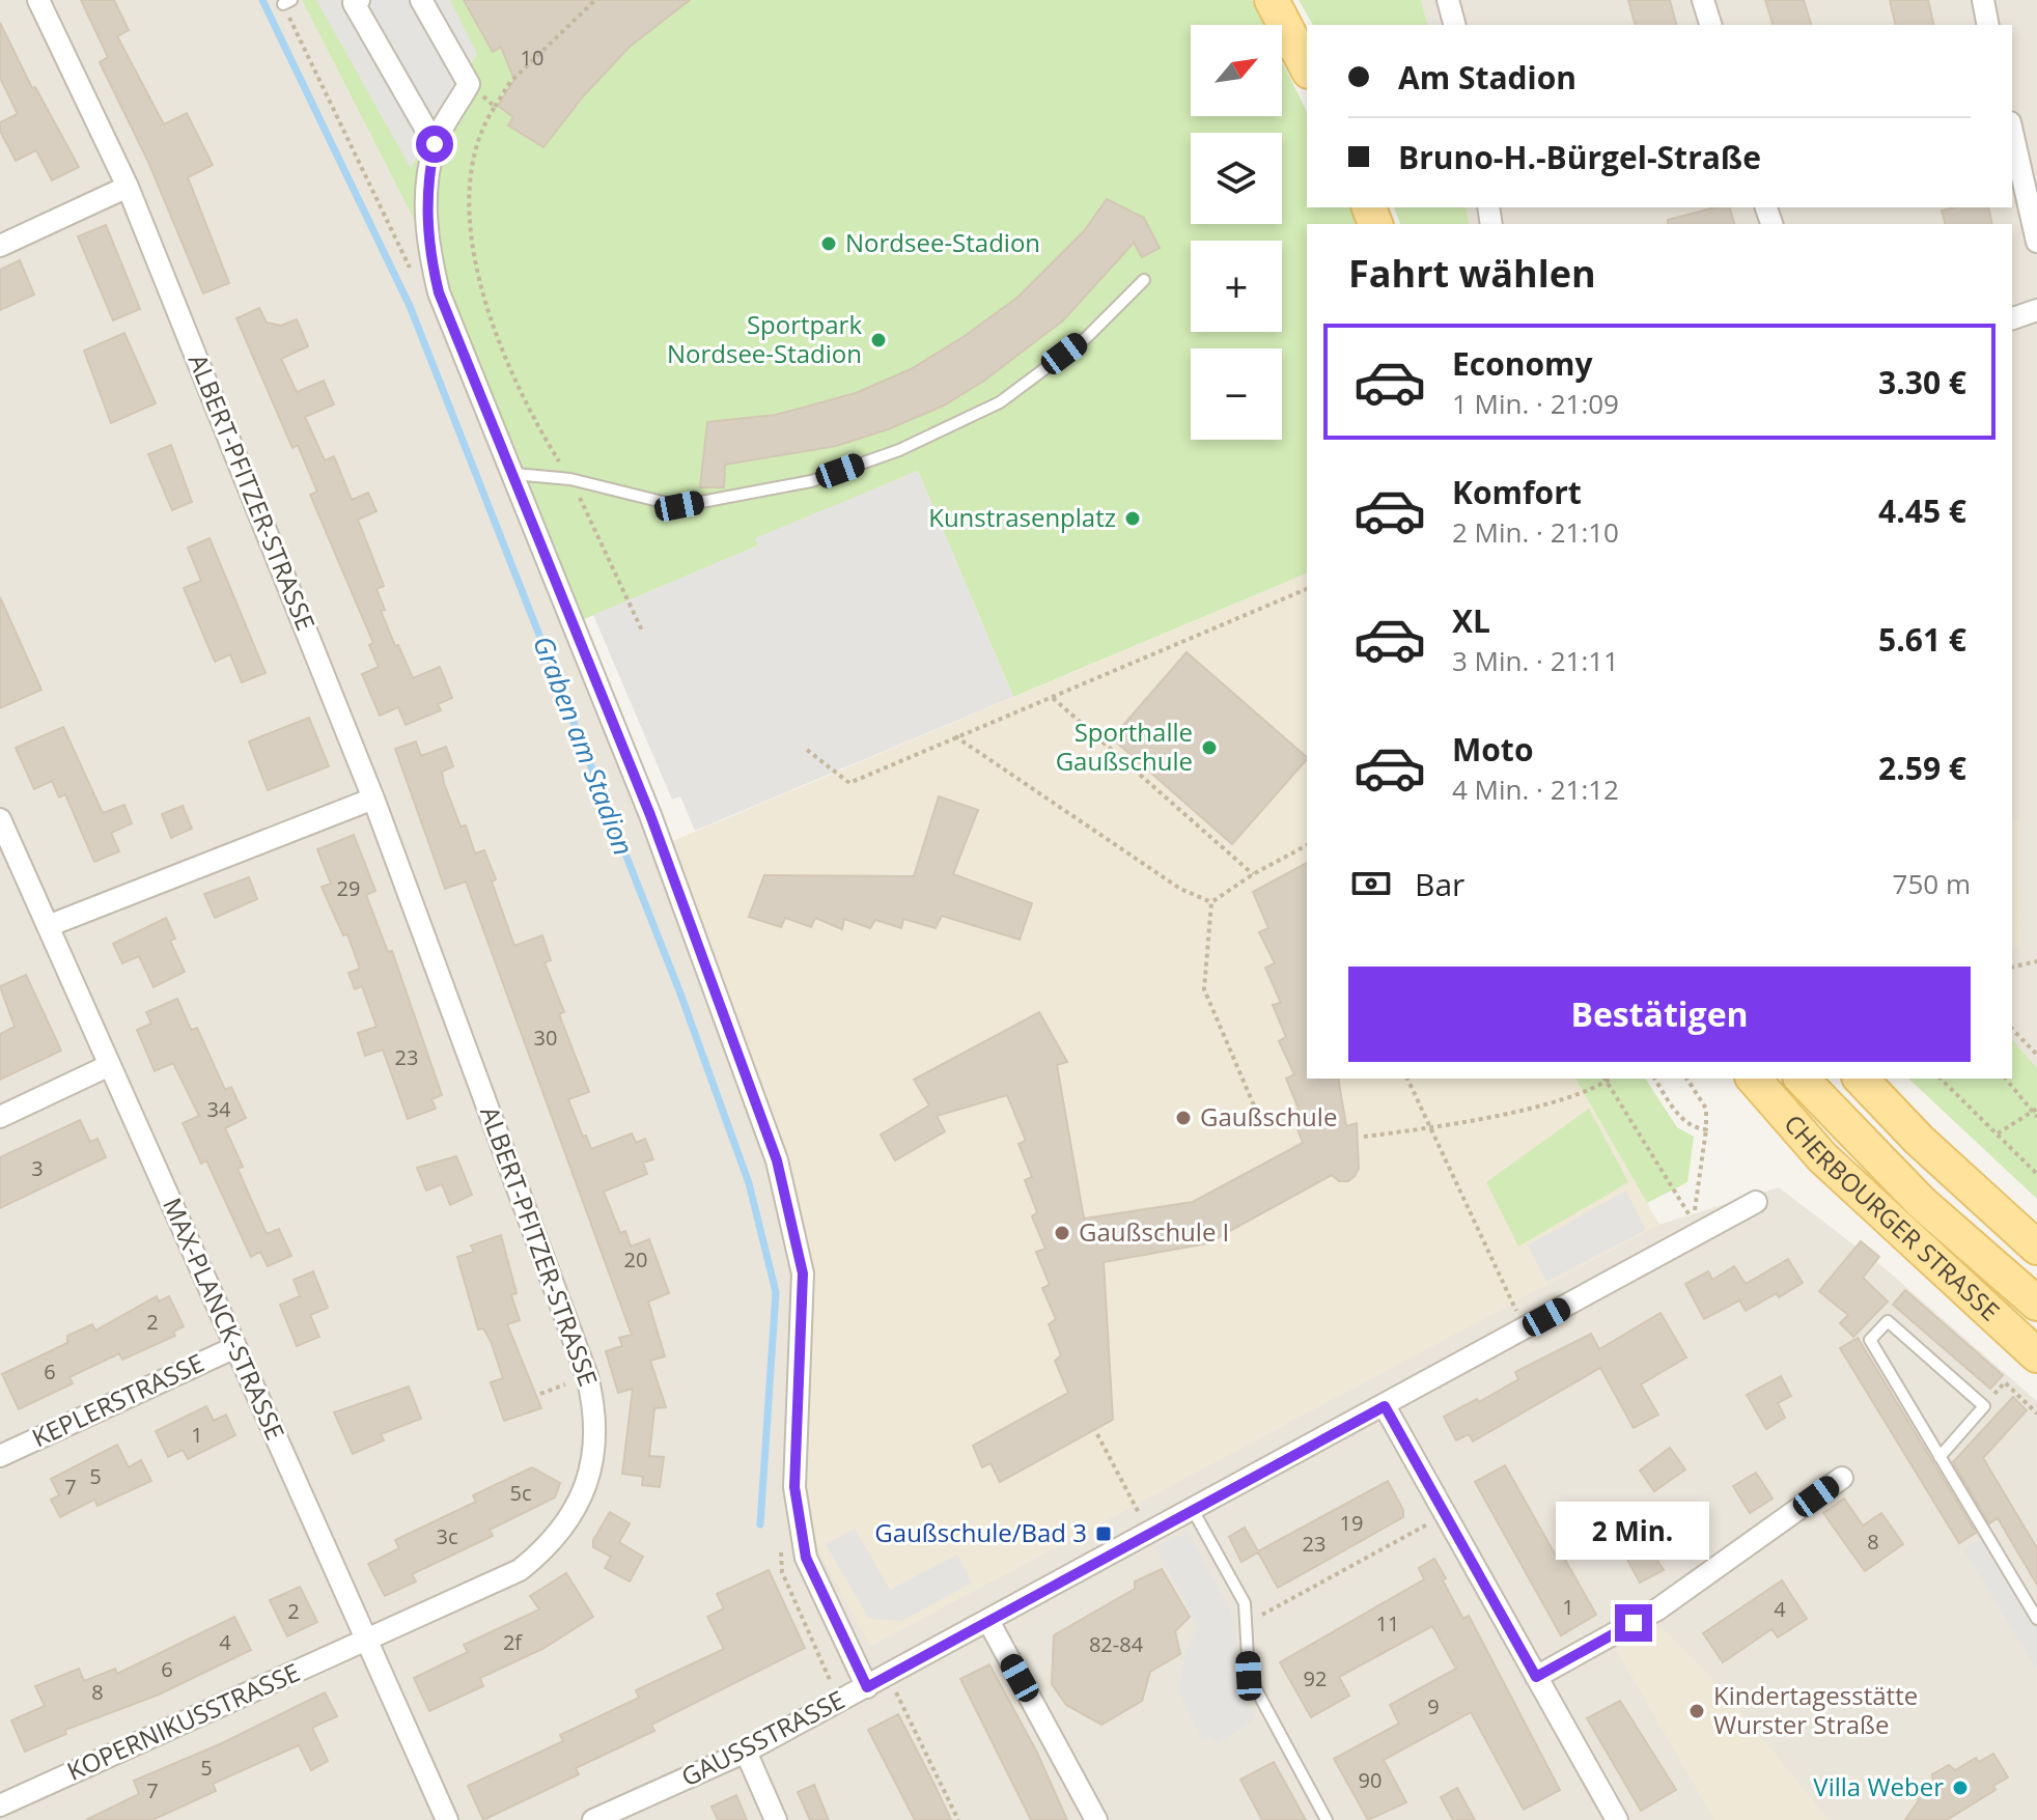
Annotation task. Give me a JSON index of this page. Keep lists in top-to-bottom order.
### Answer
{
  "streets": {
    "main road": ["CHERBOURGER STRASSE"],
    "street": [
      "ALBERT-PFITZER-STRASSE",
      "MAX-PLANCK-STRASSE",
      "KEPLERSTRASSE",
      "KOPERNIKUSSTRASSE",
      "GAUSSSTRASSE"
    ]
  },
  "crossings": [
    ["ALBERT-PFITZER-STRASSE", "MAX-PLANCK-STRASSE"],
    ["ALBERT-PFITZER-STRASSE", "KOPERNIKUSSTRASSE"],
    ["MAX-PLANCK-STRASSE", "KEPLERSTRASSE"],
    ["MAX-PLANCK-STRASSE", "KOPERNIKUSSTRASSE"]
  ],
  "water": ["Graben am Stadion"],
  "places": {
    "other": [
      "Nordsee-Stadion",
      "Sportpark Nordsee-Stadion",
      "Kunstrasenplatz",
      "Sporthalle Gaußschule",
      "Gaußschule",
      "Gaußschule I",
      "Kindertagesstätte Wurster Straße",
      "Villa Weber"
    ],
    "transit": ["Gaußschule/Bad 3"]
  },
  "house_numbers": [
    "10",
    "29",
    "30",
    "23",
    "34",
    "3",
    "20",
    "2",
    "6",
    "1",
    "5",
    "7",
    "5c",
    "19",
    "3c",
    "8",
    "23",
    "1",
    "4",
    "2",
    "11",
    "4",
    "2f",
    "82-84",
    "6",
    "92",
    "8",
    "9",
    "5",
    "90",
    "7"
  ],
  "north": "top right",
  "page": {
    "map_buttons": ["+", "−"],
    "banner": ["Am Stadion", "Bruno-H.-Bürgel-Straße"],
    "heading": "Fahrt wählen",
    "list": [
      {
        "name": "Economy",
        "note": "1 Min. · 21:09",
        "value": "3.30 €"
      },
      {
        "name": "Komfort",
        "note": "2 Min. · 21:10",
        "value": "4.45 €"
      },
      {
        "name": "XL",
        "note": "3 Min. · 21:11",
        "value": "5.61 €"
      },
      {
        "name": "Moto",
        "note": "4 Min. · 21:12",
        "value": "2.59 €"
      }
    ],
    "pay": ["Bar", "750 m"],
    "buttons": "Bestätigen",
    "bubble": "2 Min."
  }
}
